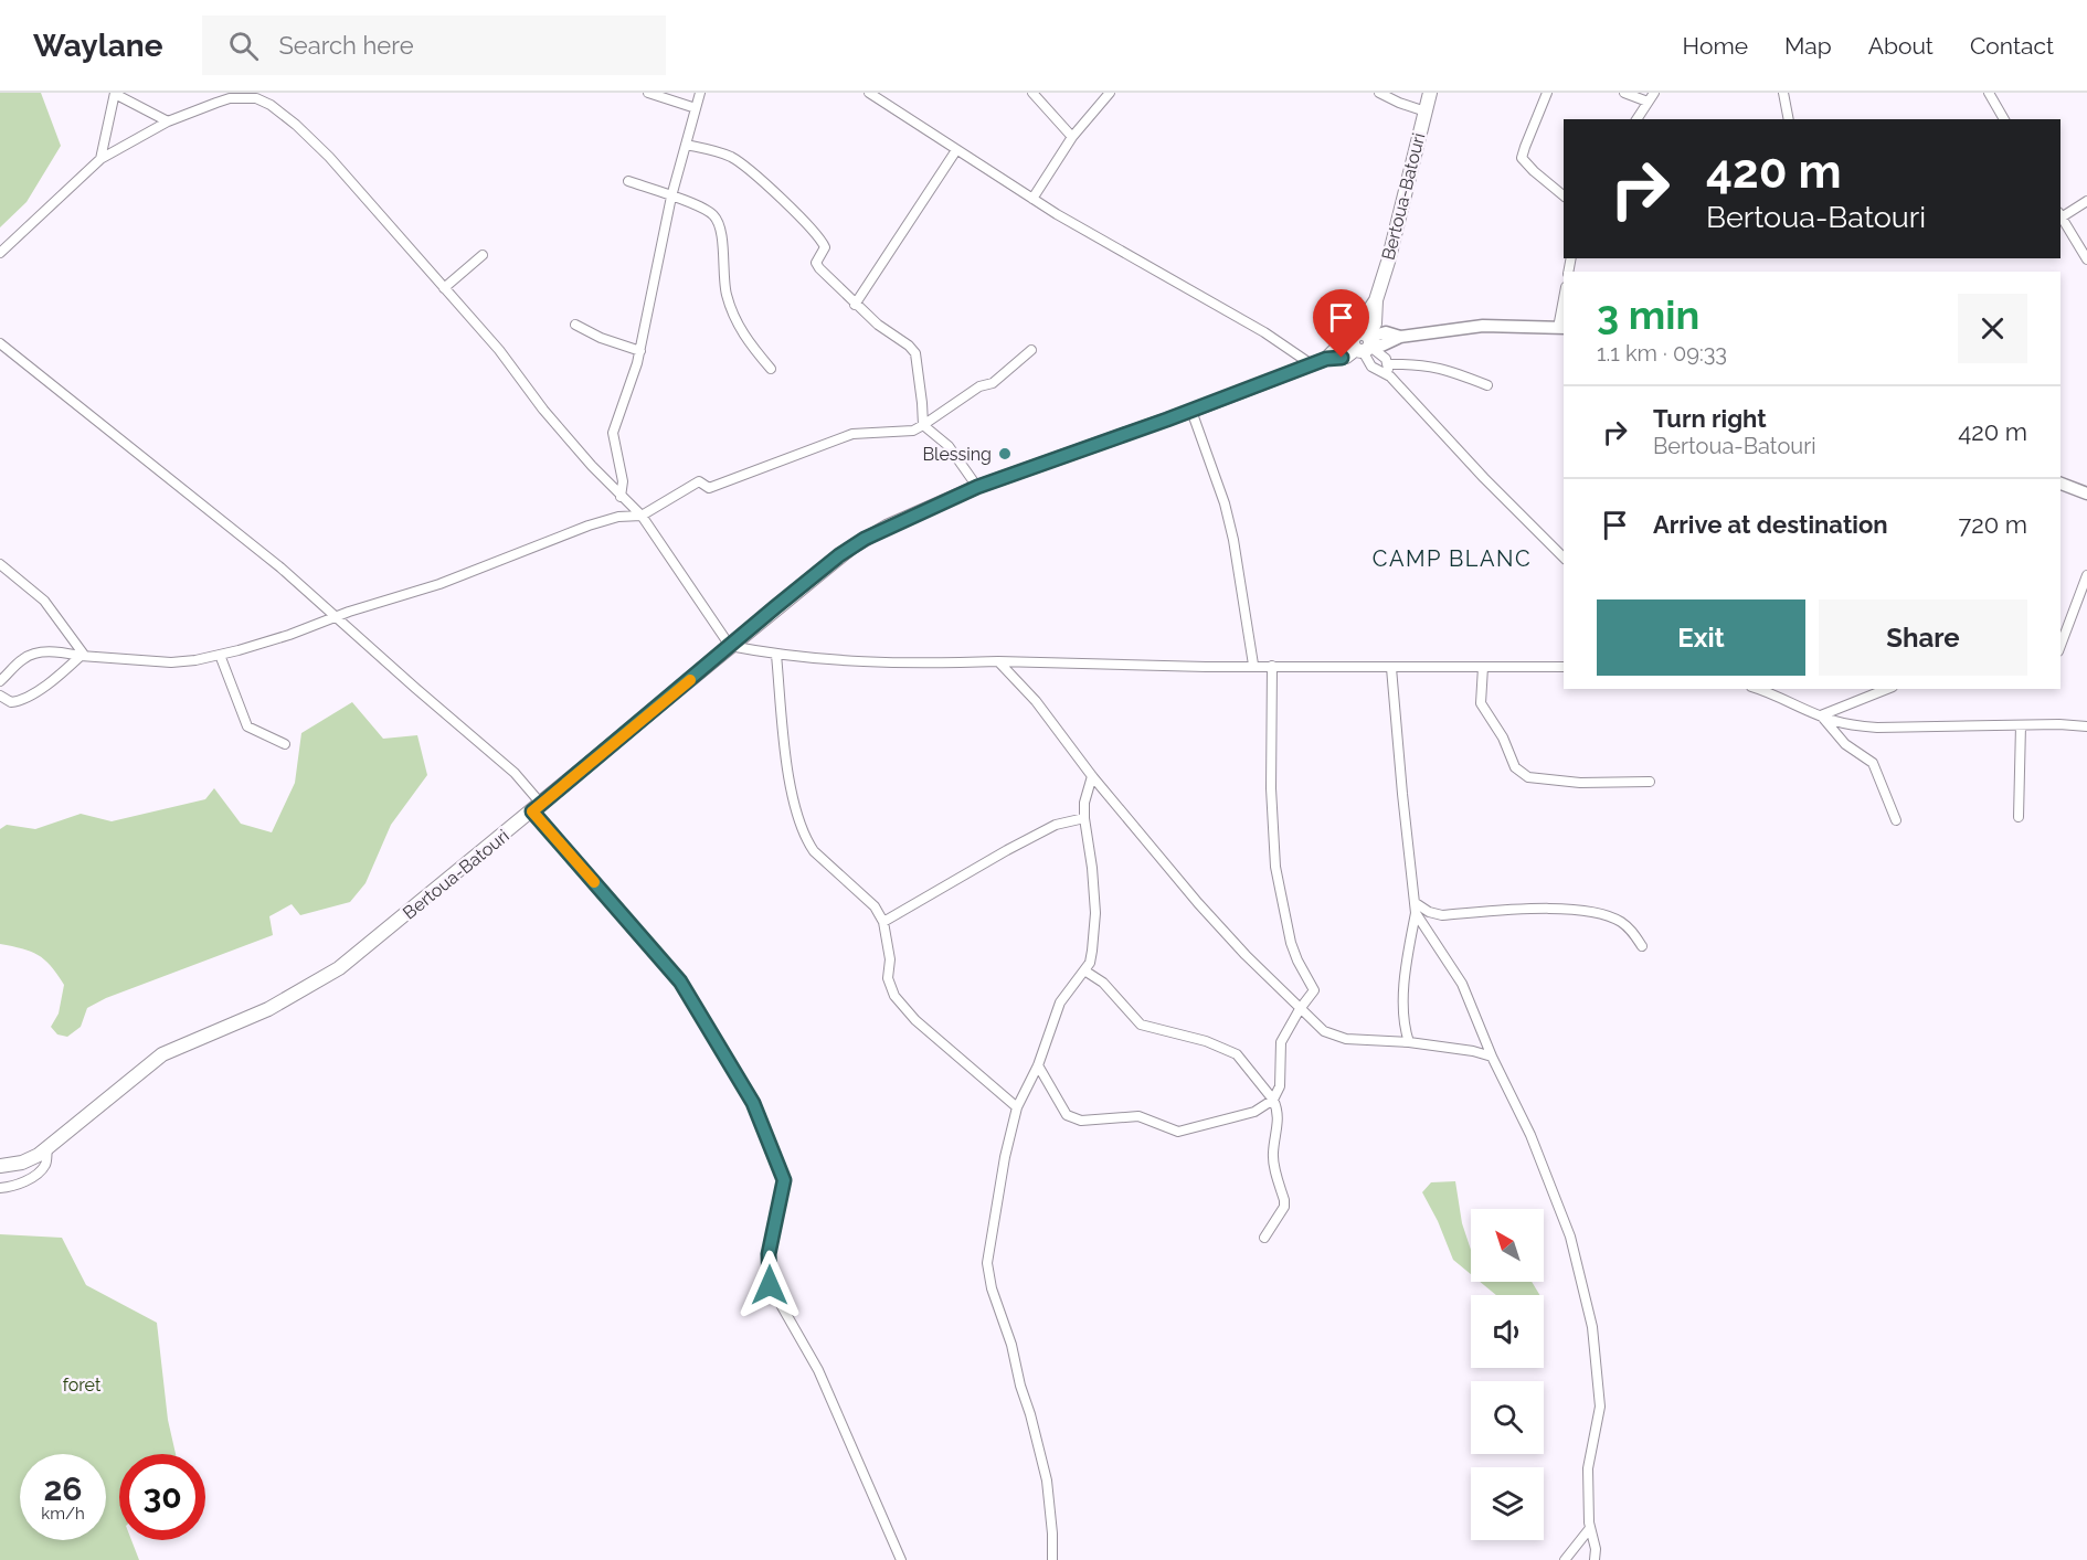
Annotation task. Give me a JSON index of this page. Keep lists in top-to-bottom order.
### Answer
{
  "streets": {
    "highway": ["Bertoua-Batouri"]
  },
  "districts": ["CAMP BLANC"],
  "parks": ["foret"],
  "places": ["Blessing"],
  "north": "top left",
  "page": {
    "header": "Waylane",
    "search": "Search here",
    "nav": [
      "Home",
      "Map",
      "About",
      "Contact"
    ],
    "turn": ["420 m", "Bertoua-Batouri"],
    "heading": ["3 min", "1.1 km · 09:33"],
    "list": [
      {
        "name": "Turn right",
        "note": "Bertoua-Batouri",
        "value": "420 m"
      },
      {
        "name": "Arrive at destination",
        "value": "720 m"
      }
    ],
    "buttons": ["Exit", "Share"],
    "speed": "26 km/h",
    "limit": "30"
  }
}
